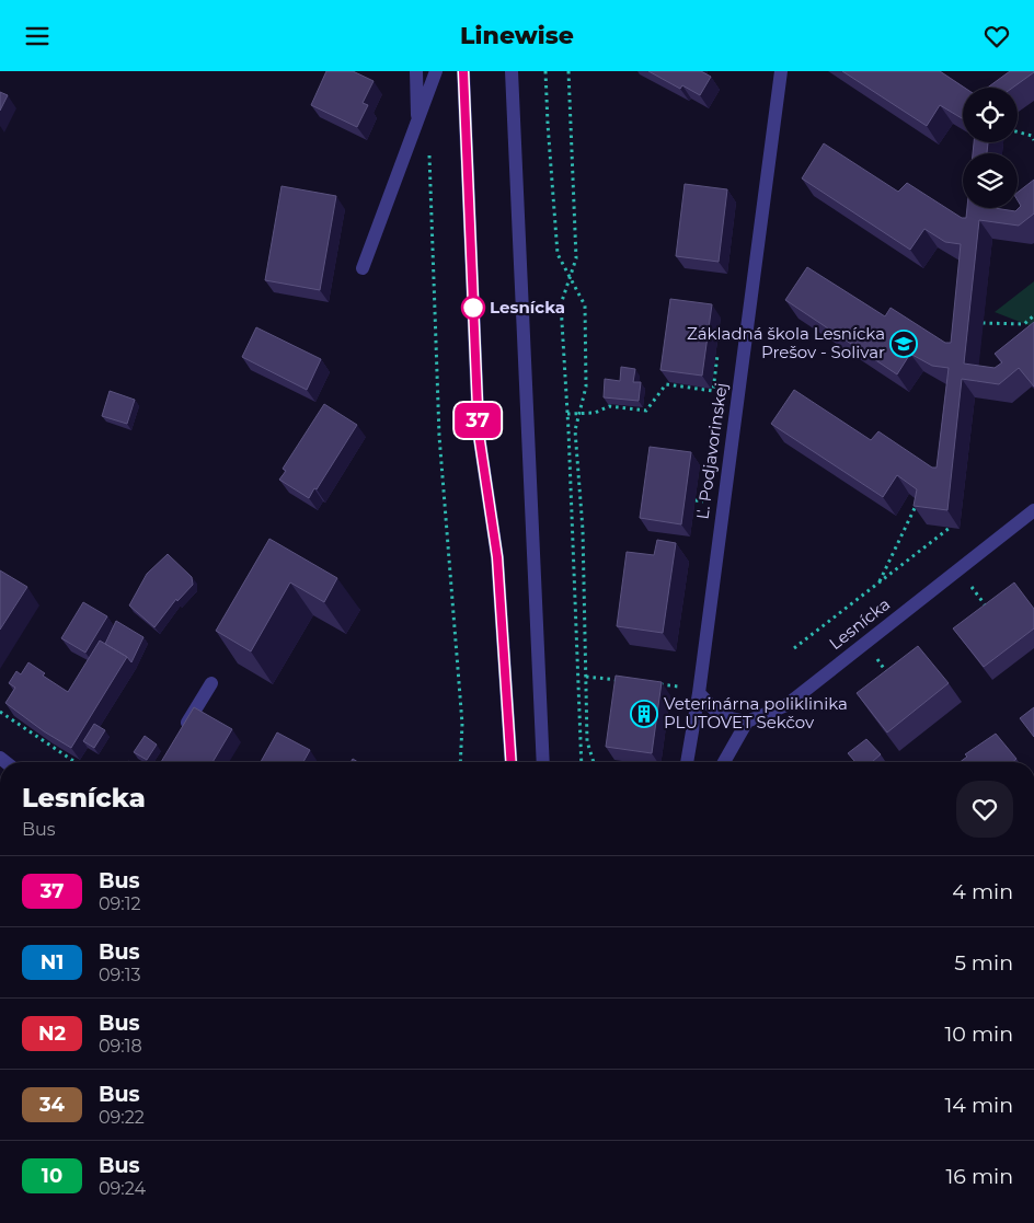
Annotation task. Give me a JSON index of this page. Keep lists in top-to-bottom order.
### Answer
{
  "streets": {
    "street": ["Ľ. Podjavorinskej", "Lesnícka"]
  },
  "places": {
    "other": ["Lesnícka"],
    "school or university": ["Základná škola Lesnícka Prešov - Solivar"],
    "building": ["Veterinárna poliklinika PLUTOVET Sekčov"]
  },
  "lines": ["bus line 37"],
  "page": {
    "header": "Linewise",
    "on_map": "37",
    "heading": ["Lesnícka", "Bus"],
    "list": [
      {
        "mark": "37",
        "name": "Bus",
        "note": "09:12",
        "value": "4 min"
      },
      {
        "mark": "N1",
        "name": "Bus",
        "note": "09:13",
        "value": "5 min"
      },
      {
        "mark": "N2",
        "name": "Bus",
        "note": "09:18",
        "value": "10 min"
      },
      {
        "mark": "34",
        "name": "Bus",
        "note": "09:22",
        "value": "14 min"
      },
      {
        "mark": "10",
        "name": "Bus",
        "note": "09:24",
        "value": "16 min"
      }
    ]
  }
}
